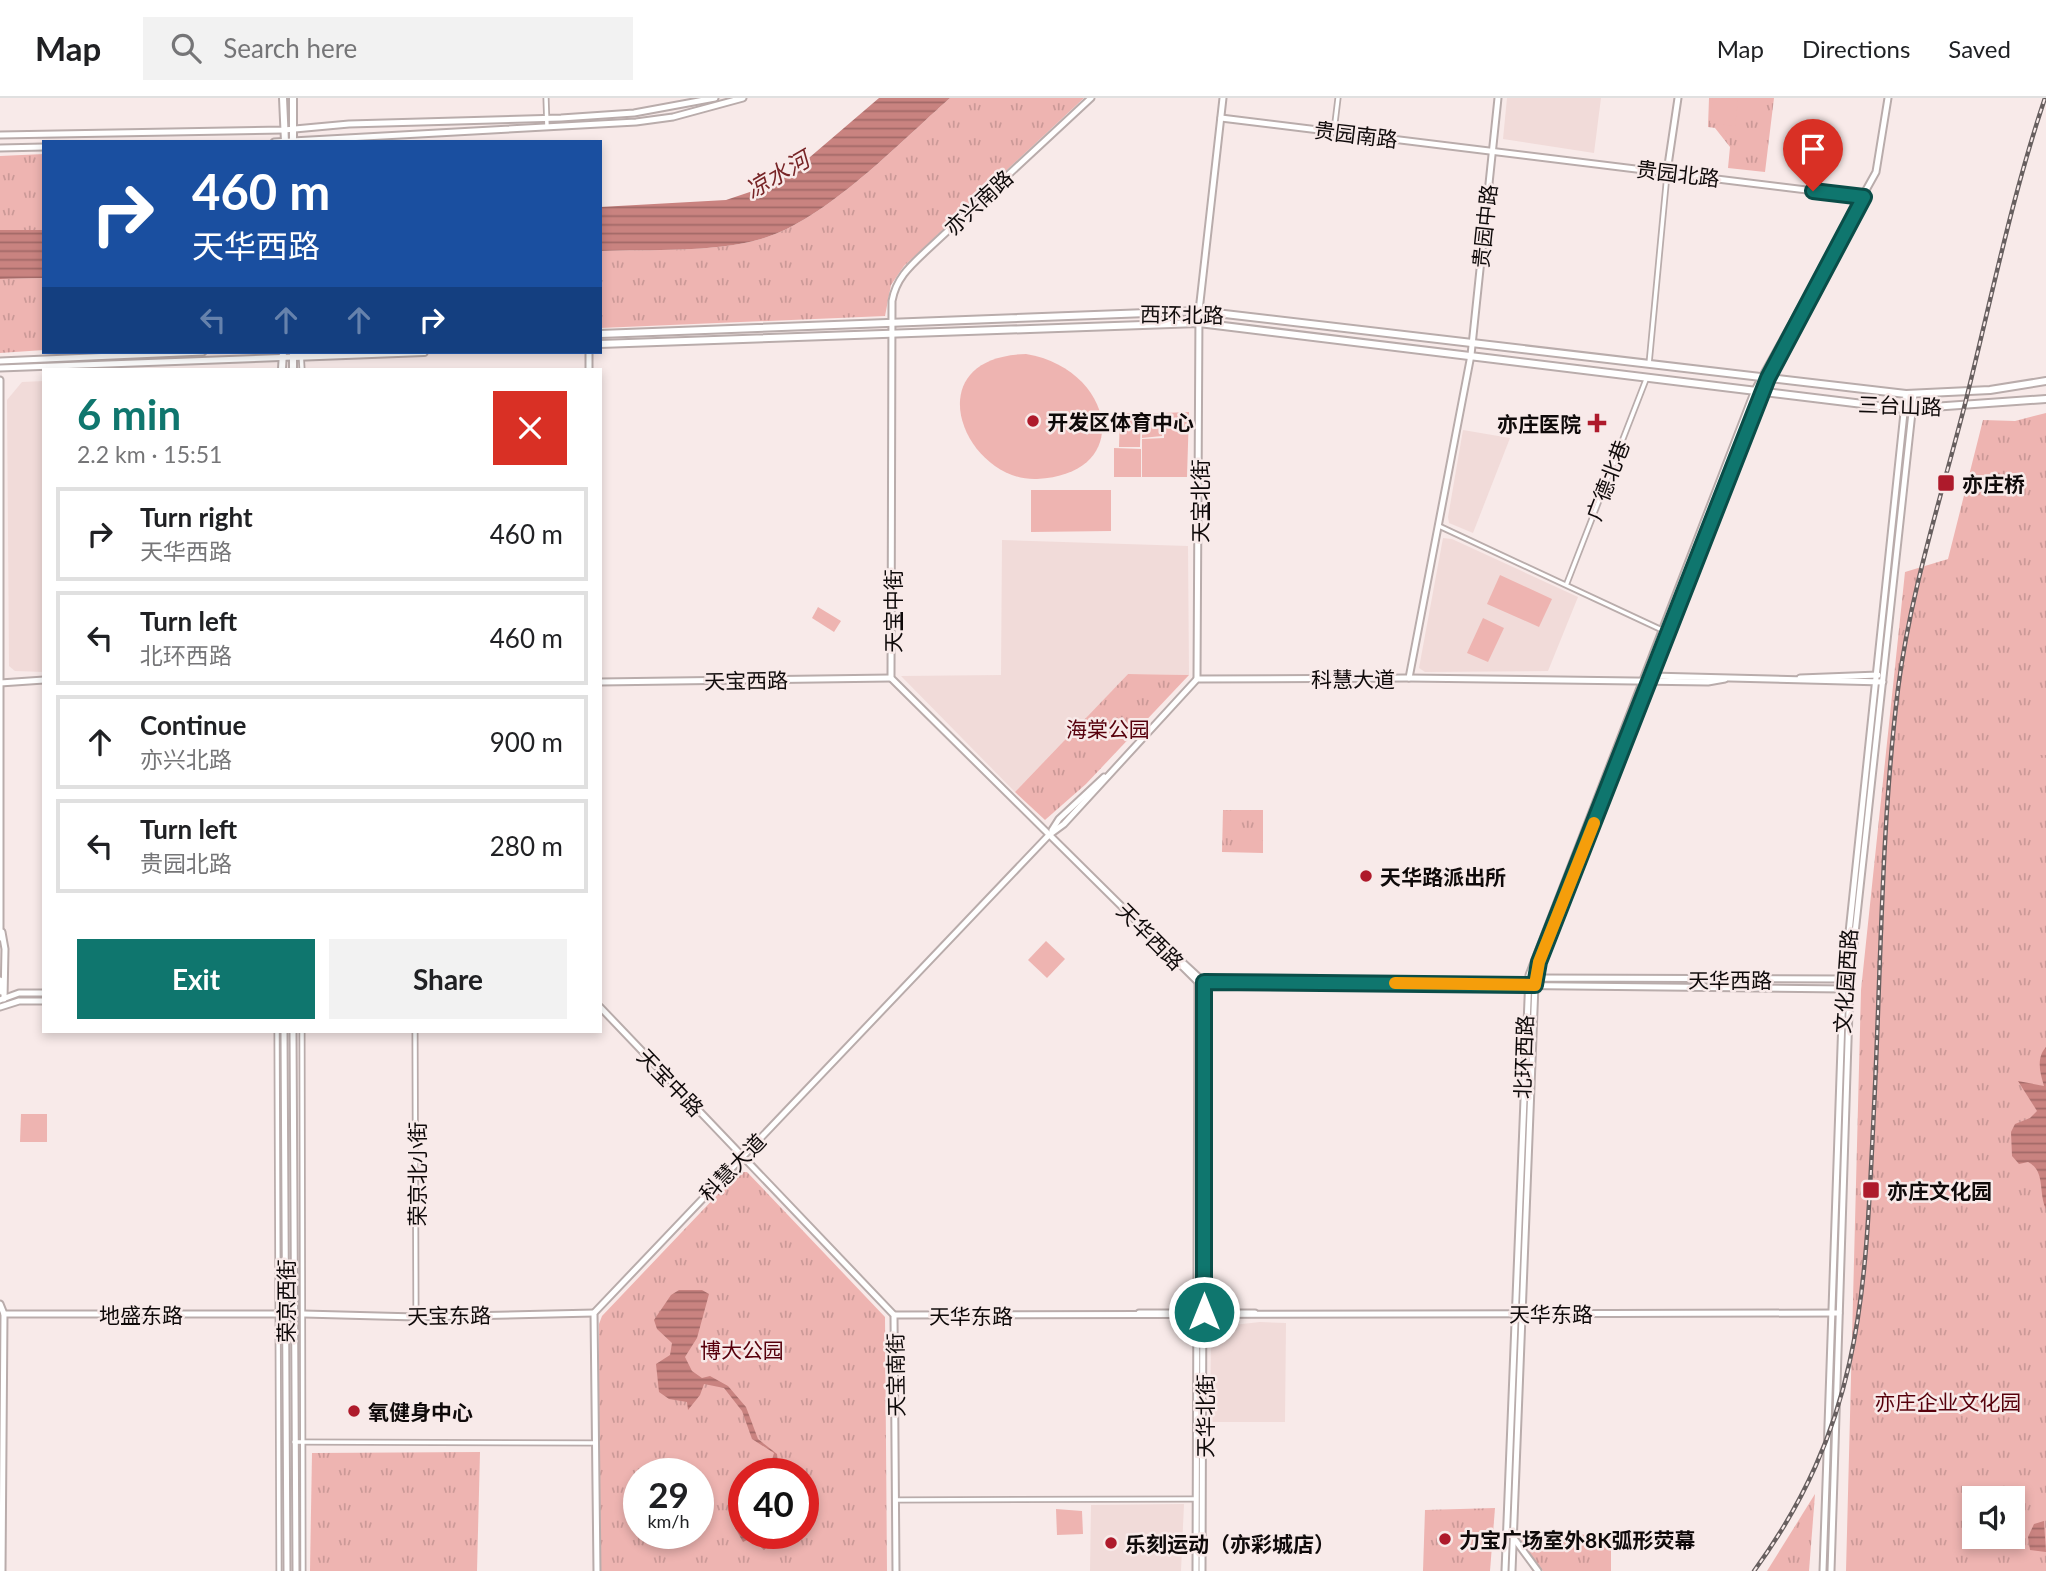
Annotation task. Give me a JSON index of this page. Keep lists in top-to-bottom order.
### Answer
{
  "streets": {
    "main road": ["西环北路", "三台山路"],
    "street": [
      "贵园南路",
      "贵园北路",
      "亦兴南路",
      "贵园中路",
      "广德北巷",
      "天宝北街",
      "天宝中街",
      "科慧大道",
      "天宝西路",
      "天华西路",
      "文化园西路",
      "北环西路",
      "天宝中路",
      "荣京北小街",
      "荣京西街",
      "天华东路",
      "地盛东路",
      "天宝东路",
      "天宝南街",
      "天华北街"
    ]
  },
  "crossings": [
    ["贵园南路", "贵园北路"],
    ["贵园南路", "贵园中路"],
    ["贵园南路", "天宝北街"],
    ["贵园北路", "贵园中路"],
    ["亦兴南路", "西环北路"],
    ["亦兴南路", "天宝中街"],
    ["贵园中路", "西环北路"],
    ["贵园中路", "科慧大道"],
    ["西环北路", "三台山路"],
    ["西环北路", "广德北巷"],
    ["西环北路", "天宝北街"],
    ["西环北路", "天宝中街"],
    ["西环北路", "北环西路"],
    ["三台山路", "文化园西路"],
    ["三台山路", "北环西路"],
    ["天宝北街", "科慧大道"],
    ["天宝中街", "科慧大道"],
    ["天宝中街", "天宝西路"],
    ["天宝中街", "天华西路"],
    ["科慧大道", "天华西路"],
    ["科慧大道", "文化园西路"],
    ["科慧大道", "北环西路"],
    ["科慧大道", "天宝中路"],
    ["科慧大道", "天宝东路"],
    ["科慧大道", "天宝南街"],
    ["天华西路", "文化园西路"],
    ["天华西路", "北环西路"],
    ["天华西路", "天华北街"],
    ["文化园西路", "天华东路"],
    ["北环西路", "天华东路"],
    ["天宝中路", "天宝南街"],
    ["荣京北小街", "天宝东路"],
    ["天华东路", "天宝南街"],
    ["天华东路", "天华北街"]
  ],
  "water": ["凉水河"],
  "parks": ["海棠公园", "博大公园", "亦庄企业文化园"],
  "places": {
    "other": [
      "开发区体育中心",
      "天华路派出所",
      "氧健身中心",
      "力宝广场室外8K弧形荧幕",
      "乐刻运动（亦彩城店）"
    ],
    "health": ["亦庄医院"],
    "transit": ["亦庄桥", "亦庄文化园"]
  },
  "page": {
    "header": "Map",
    "search": "Search here",
    "nav": ["Map", "Directions", "Saved"],
    "turn": ["460 m", "天华西路"],
    "heading": ["6 min", "2.2 km · 15:51"],
    "list": [
      {
        "name": "Turn right",
        "note": "天华西路",
        "value": "460 m"
      },
      {
        "name": "Turn left",
        "note": "北环西路",
        "value": "460 m"
      },
      {
        "name": "Continue",
        "note": "亦兴北路",
        "value": "900 m"
      },
      {
        "name": "Turn left",
        "note": "贵园北路",
        "value": "280 m"
      }
    ],
    "buttons": ["Exit", "Share"],
    "speed": "29 km/h",
    "limit": "40"
  }
}
